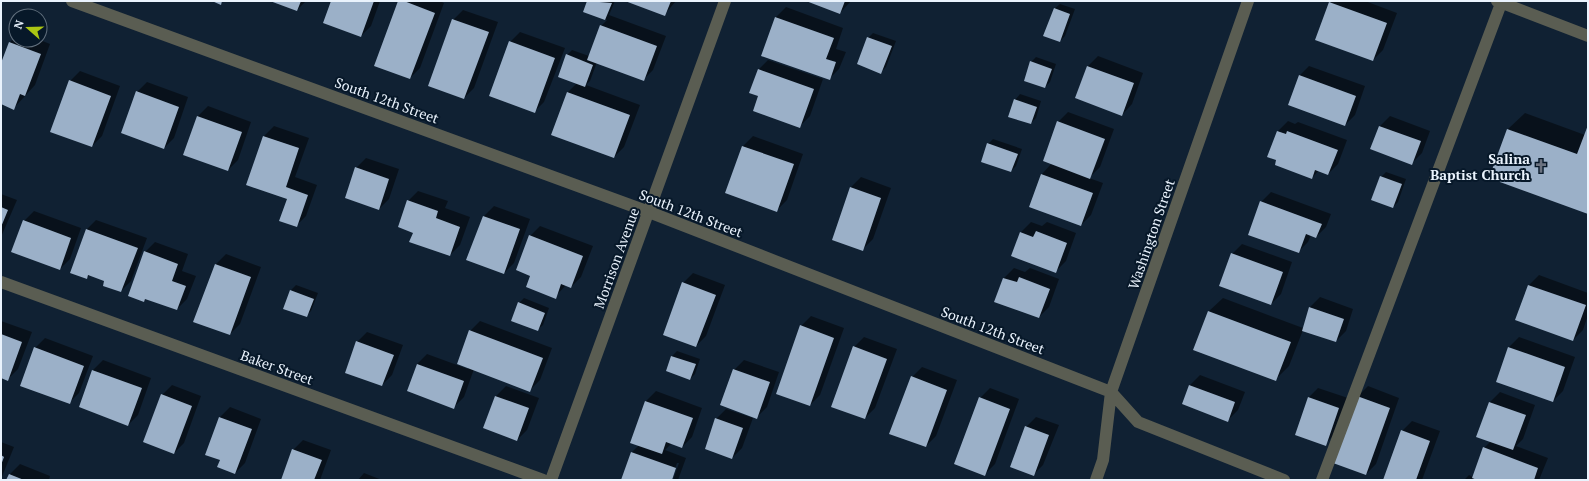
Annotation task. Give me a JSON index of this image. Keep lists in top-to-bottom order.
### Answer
{
  "streets": {
    "street": [
      "South 12th Street",
      "Washington Street",
      "Morrison Avenue",
      "Baker Street"
    ]
  },
  "crossings": [
    ["South 12th Street", "Washington Street"],
    ["South 12th Street", "Morrison Avenue"]
  ],
  "places": {
    "church": ["Salina Baptist Church"]
  },
  "north": "left"
}
